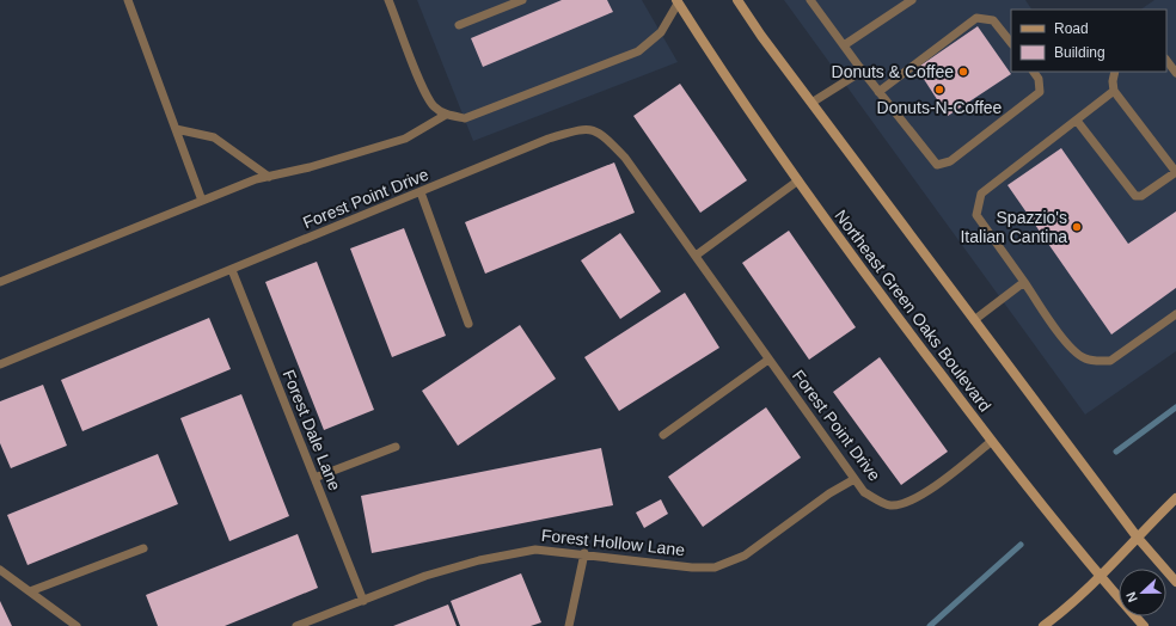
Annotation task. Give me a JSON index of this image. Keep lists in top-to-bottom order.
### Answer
{
  "streets": {
    "main road": ["Northeast Green Oaks Boulevard"],
    "lane": ["Forest Point Drive", "Forest Dale Lane", "Forest Hollow Lane"]
  },
  "crossings": [
    ["Forest Point Drive", "Northeast Green Oaks Boulevard"],
    ["Forest Point Drive", "Forest Dale Lane"],
    ["Forest Point Drive", "Forest Hollow Lane"],
    ["Forest Dale Lane", "Forest Hollow Lane"]
  ],
  "places": ["Donuts & Coffee", "Donuts-N-Coffee", "Spazzio's Italian Cantina"],
  "legend": ["Road", "Building"],
  "north": "left"
}
